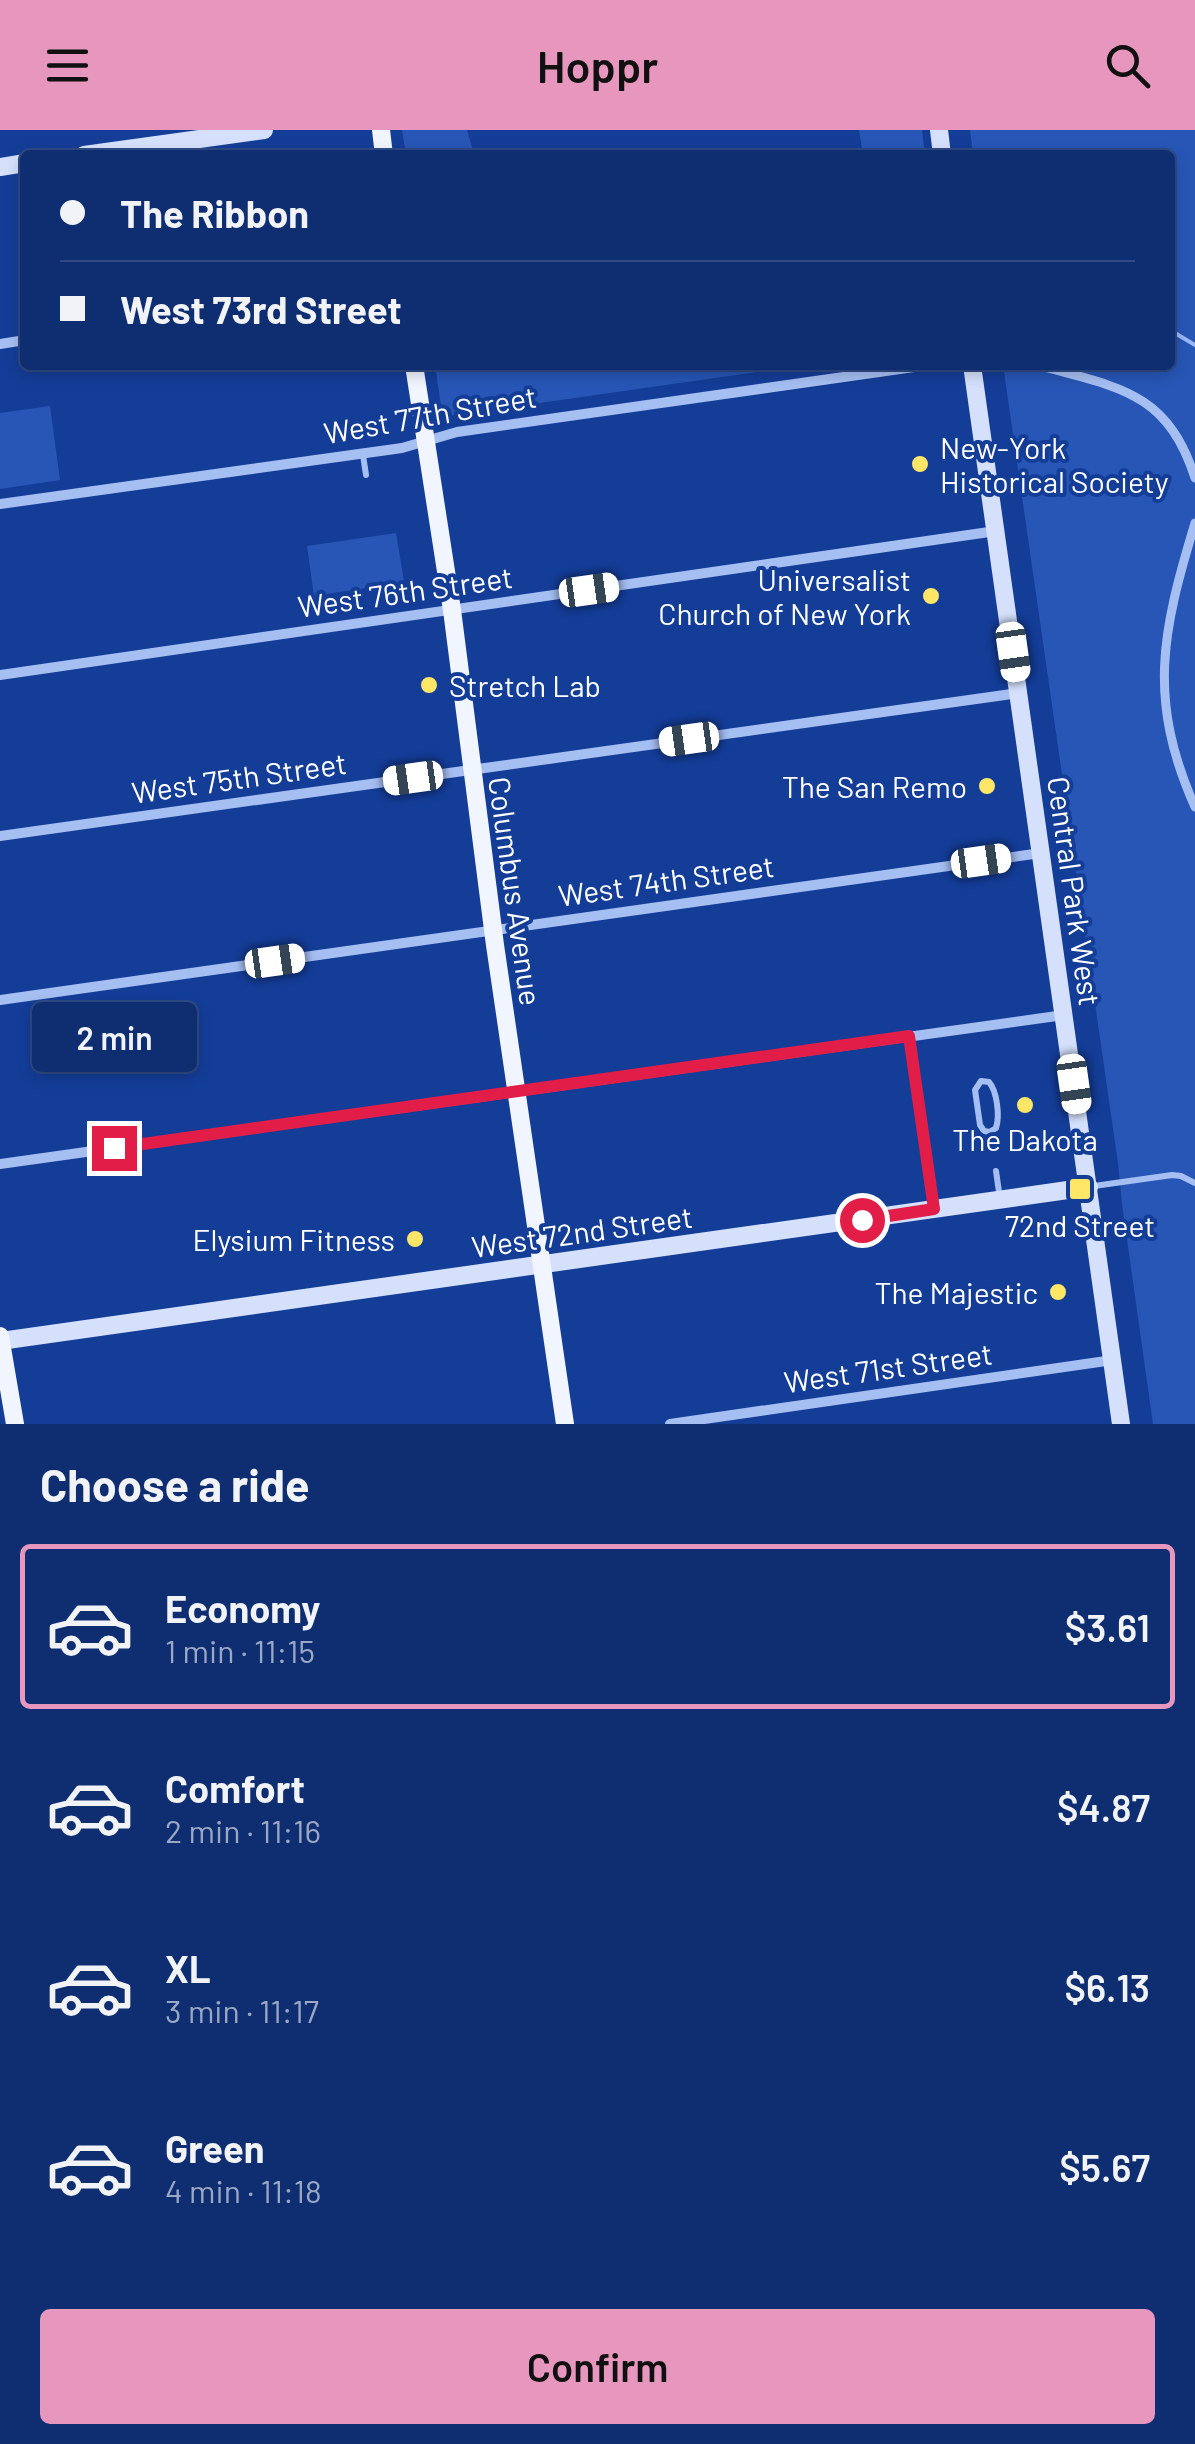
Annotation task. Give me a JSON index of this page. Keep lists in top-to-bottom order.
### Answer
{
  "streets": {
    "main road": ["Columbus Avenue", "Central Park West", "West 72nd Street"],
    "street": [
      "West 77th Street",
      "West 76th Street",
      "West 75th Street",
      "West 74th Street",
      "West 71st Street"
    ]
  },
  "crossings": [
    ["West 77th Street", "Columbus Avenue"],
    ["West 76th Street", "Columbus Avenue"],
    ["West 76th Street", "Central Park West"],
    ["West 75th Street", "Columbus Avenue"],
    ["West 75th Street", "Central Park West"],
    ["West 74th Street", "Columbus Avenue"],
    ["West 74th Street", "Central Park West"],
    ["Columbus Avenue", "West 72nd Street"],
    ["Central Park West", "West 72nd Street"],
    ["Central Park West", "West 71st Street"]
  ],
  "places": {
    "other": [
      "New-York Historical Society",
      "Universalist Church of New York",
      "Stretch Lab",
      "The San Remo",
      "The Dakota",
      "Elysium Fitness",
      "The Majestic"
    ],
    "transit": ["72nd Street"]
  },
  "page": {
    "header": "Hoppr",
    "banner": ["The Ribbon", "West 73rd Street"],
    "bubble": "2 min",
    "heading": "Choose a ride",
    "list": [
      {
        "name": "Economy",
        "note": "1 min · 11:15",
        "value": "$3.61"
      },
      {
        "name": "Comfort",
        "note": "2 min · 11:16",
        "value": "$4.87"
      },
      {
        "name": "XL",
        "note": "3 min · 11:17",
        "value": "$6.13"
      },
      {
        "name": "Green",
        "note": "4 min · 11:18",
        "value": "$5.67"
      }
    ],
    "buttons": "Confirm"
  }
}
